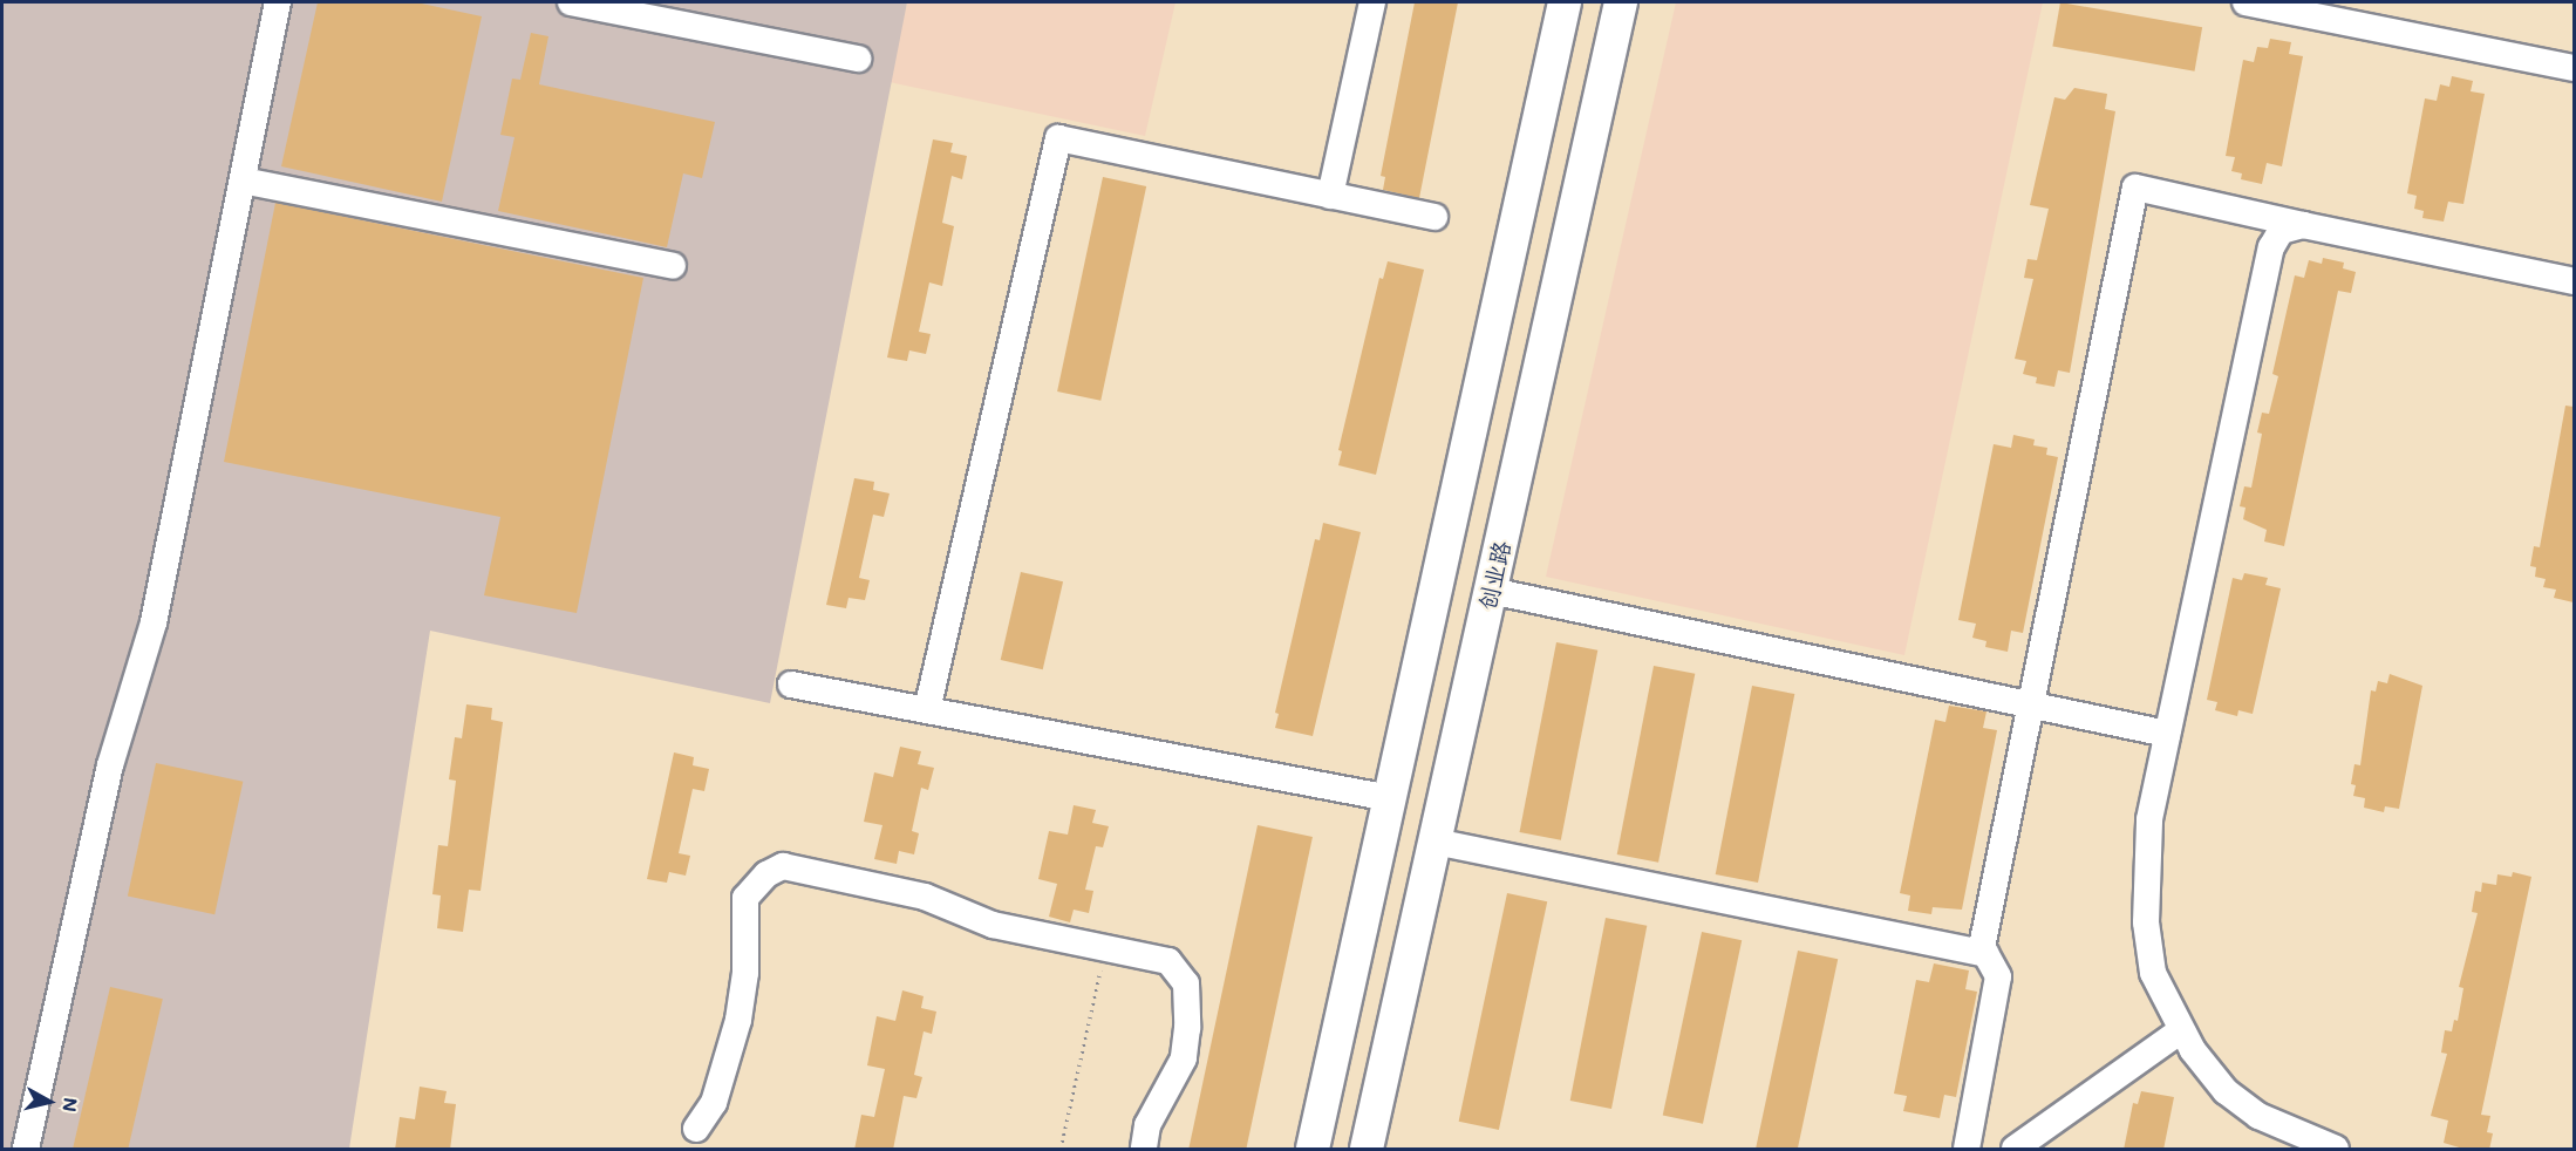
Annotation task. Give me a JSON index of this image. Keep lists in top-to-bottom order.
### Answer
{
  "streets": {
    "main road": ["创业路"]
  },
  "north": "right"
}
